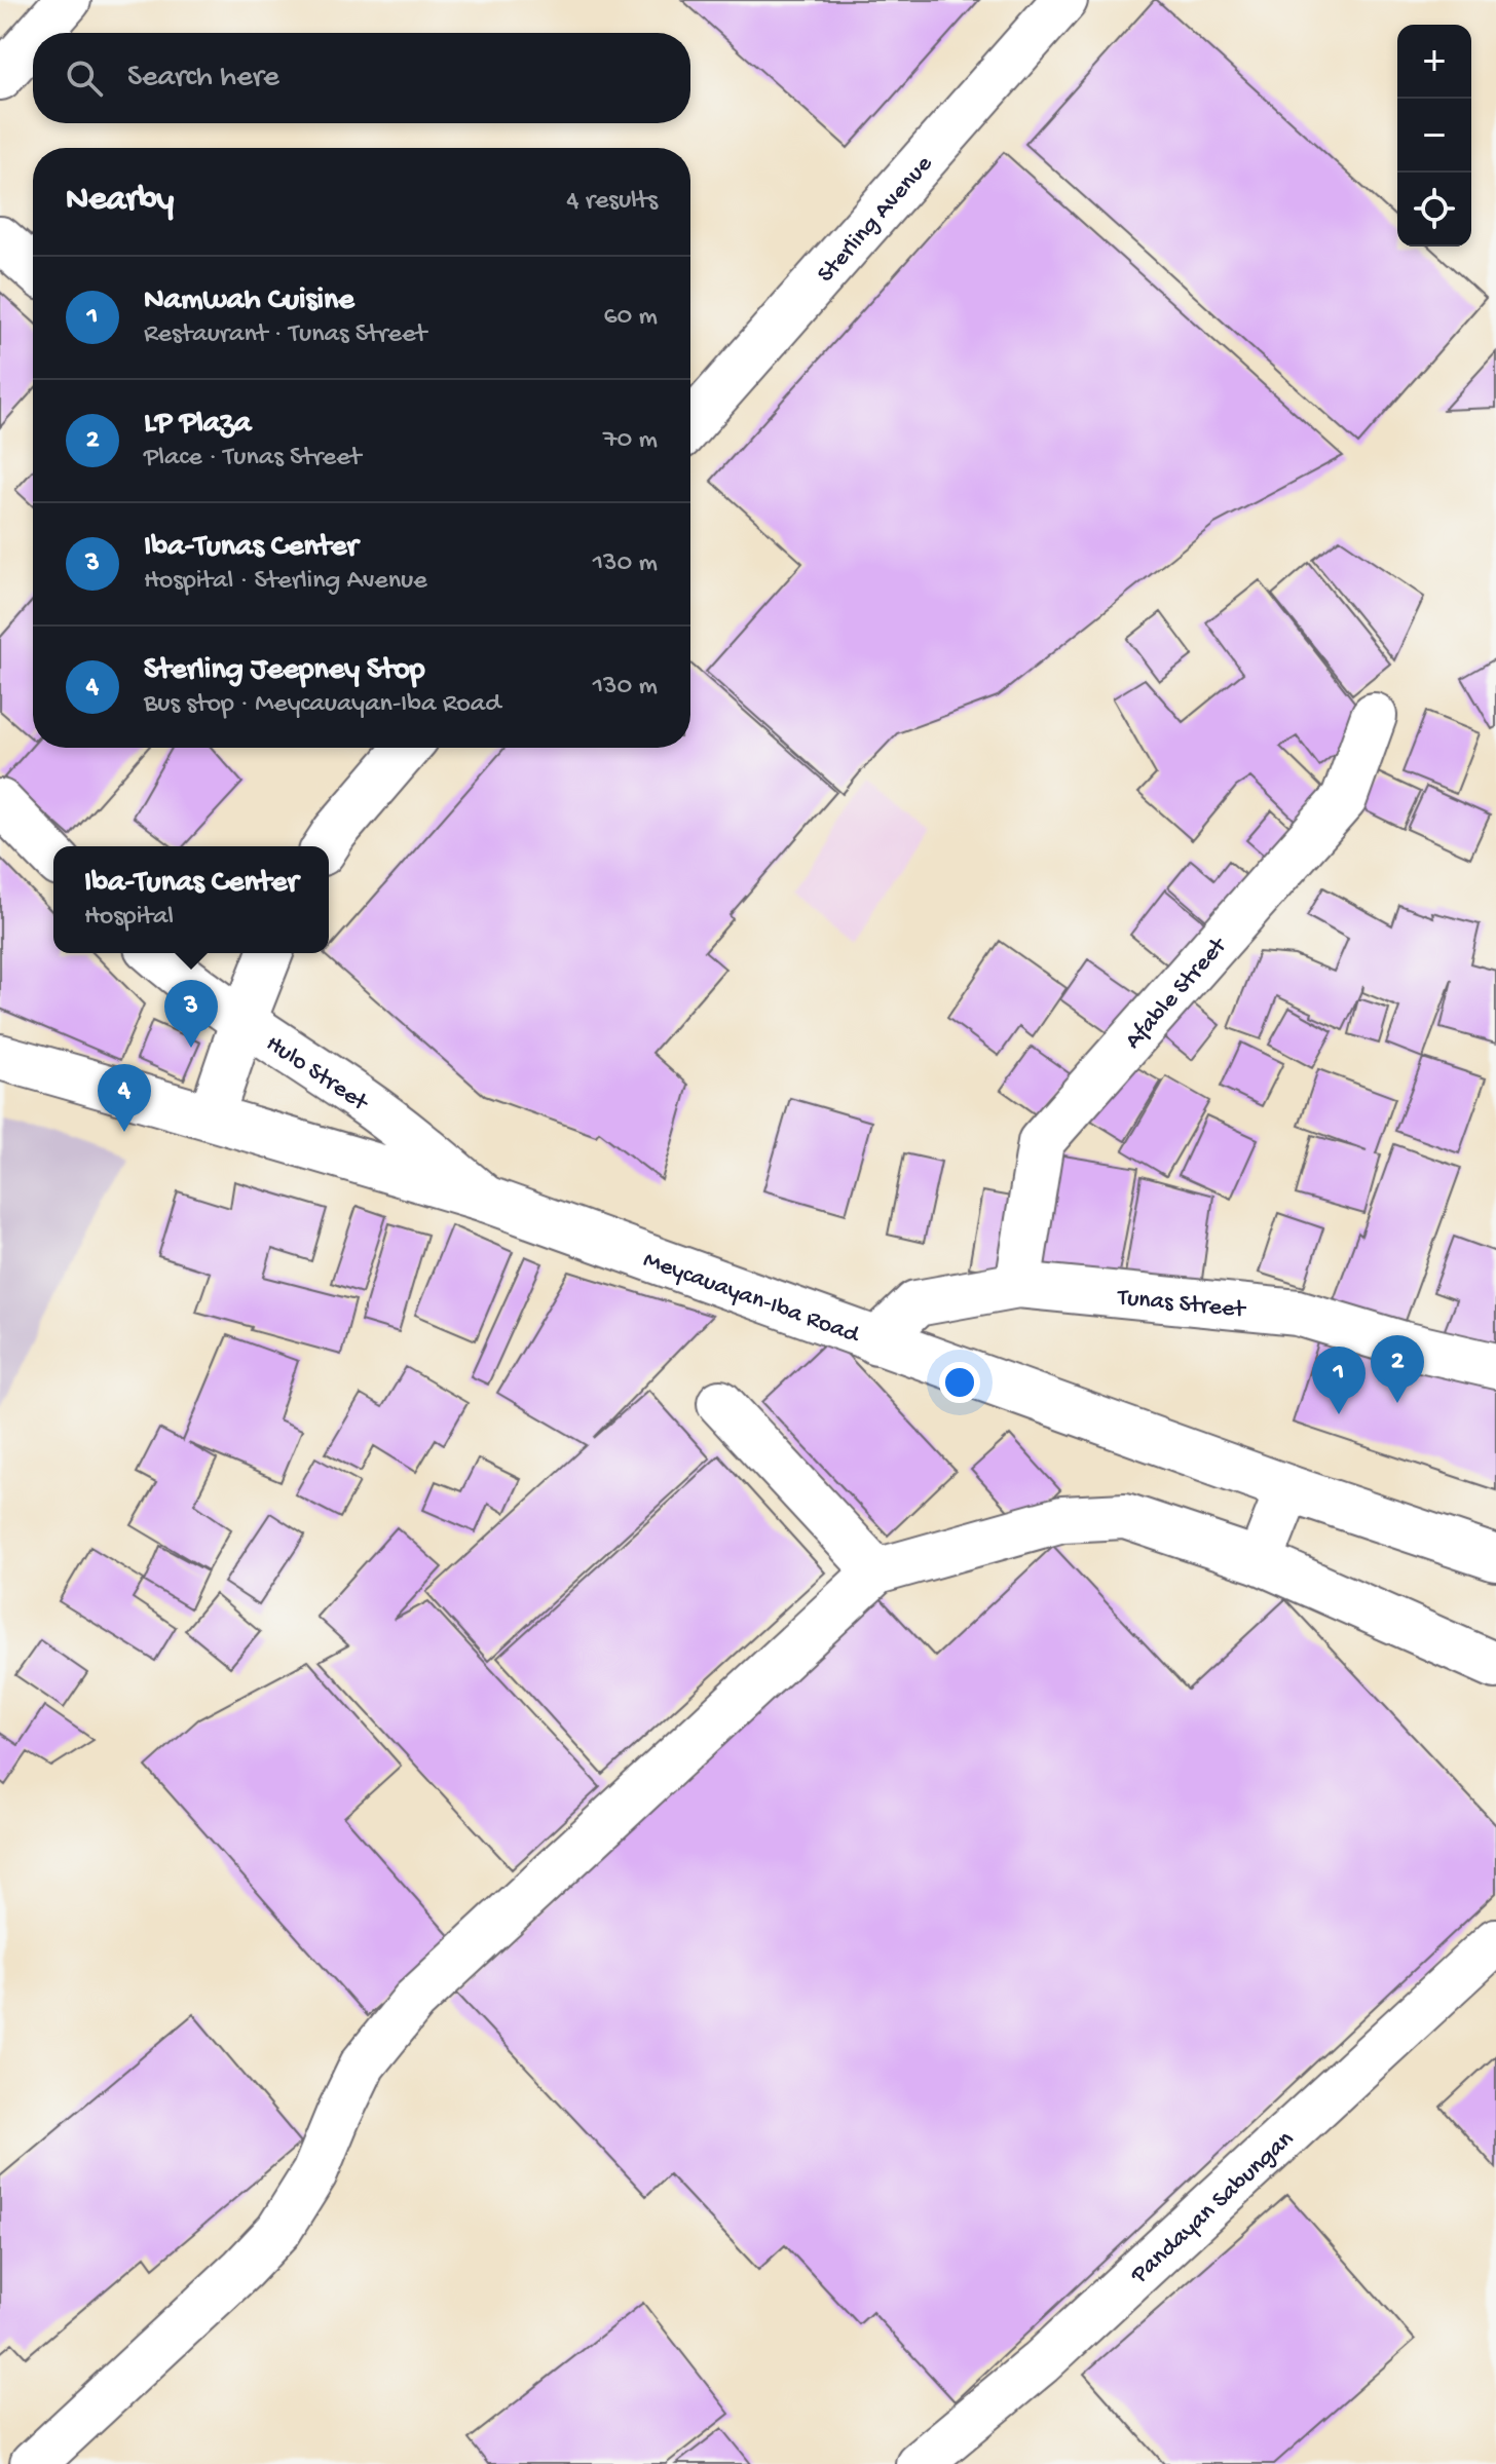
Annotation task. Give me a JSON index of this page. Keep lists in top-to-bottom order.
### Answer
{
  "streets": {
    "street": [
      "Sterling Avenue",
      "Afable Street",
      "Hulo Street",
      "Meycauayan-Iba Road",
      "Tunas Street",
      "Pandayan Sabungan"
    ]
  },
  "crossings": [
    ["Afable Street", "Tunas Street"],
    ["Hulo Street", "Meycauayan-Iba Road"],
    ["Meycauayan-Iba Road", "Tunas Street"]
  ],
  "page": {
    "map_buttons": ["+", "−"],
    "search": "Search here",
    "heading": ["Nearby", "4 results"],
    "list": [
      {
        "mark": "1",
        "name": "Namwah Cuisine",
        "note": "Restaurant · Tunas Street",
        "value": "60 m"
      },
      {
        "mark": "2",
        "name": "LP Plaza",
        "note": "Place · Tunas Street",
        "value": "70 m"
      },
      {
        "mark": "3",
        "name": "Iba-Tunas Center",
        "note": "Hospital · Sterling Avenue",
        "value": "130 m"
      },
      {
        "mark": "4",
        "name": "Sterling Jeepney Stop",
        "note": "Bus stop · Meycauayan-Iba Road",
        "value": "130 m"
      }
    ],
    "popup": ["Iba-Tunas Center", "Hospital"],
    "pins": [
      "3",
      "4",
      "2",
      "1"
    ]
  }
}
